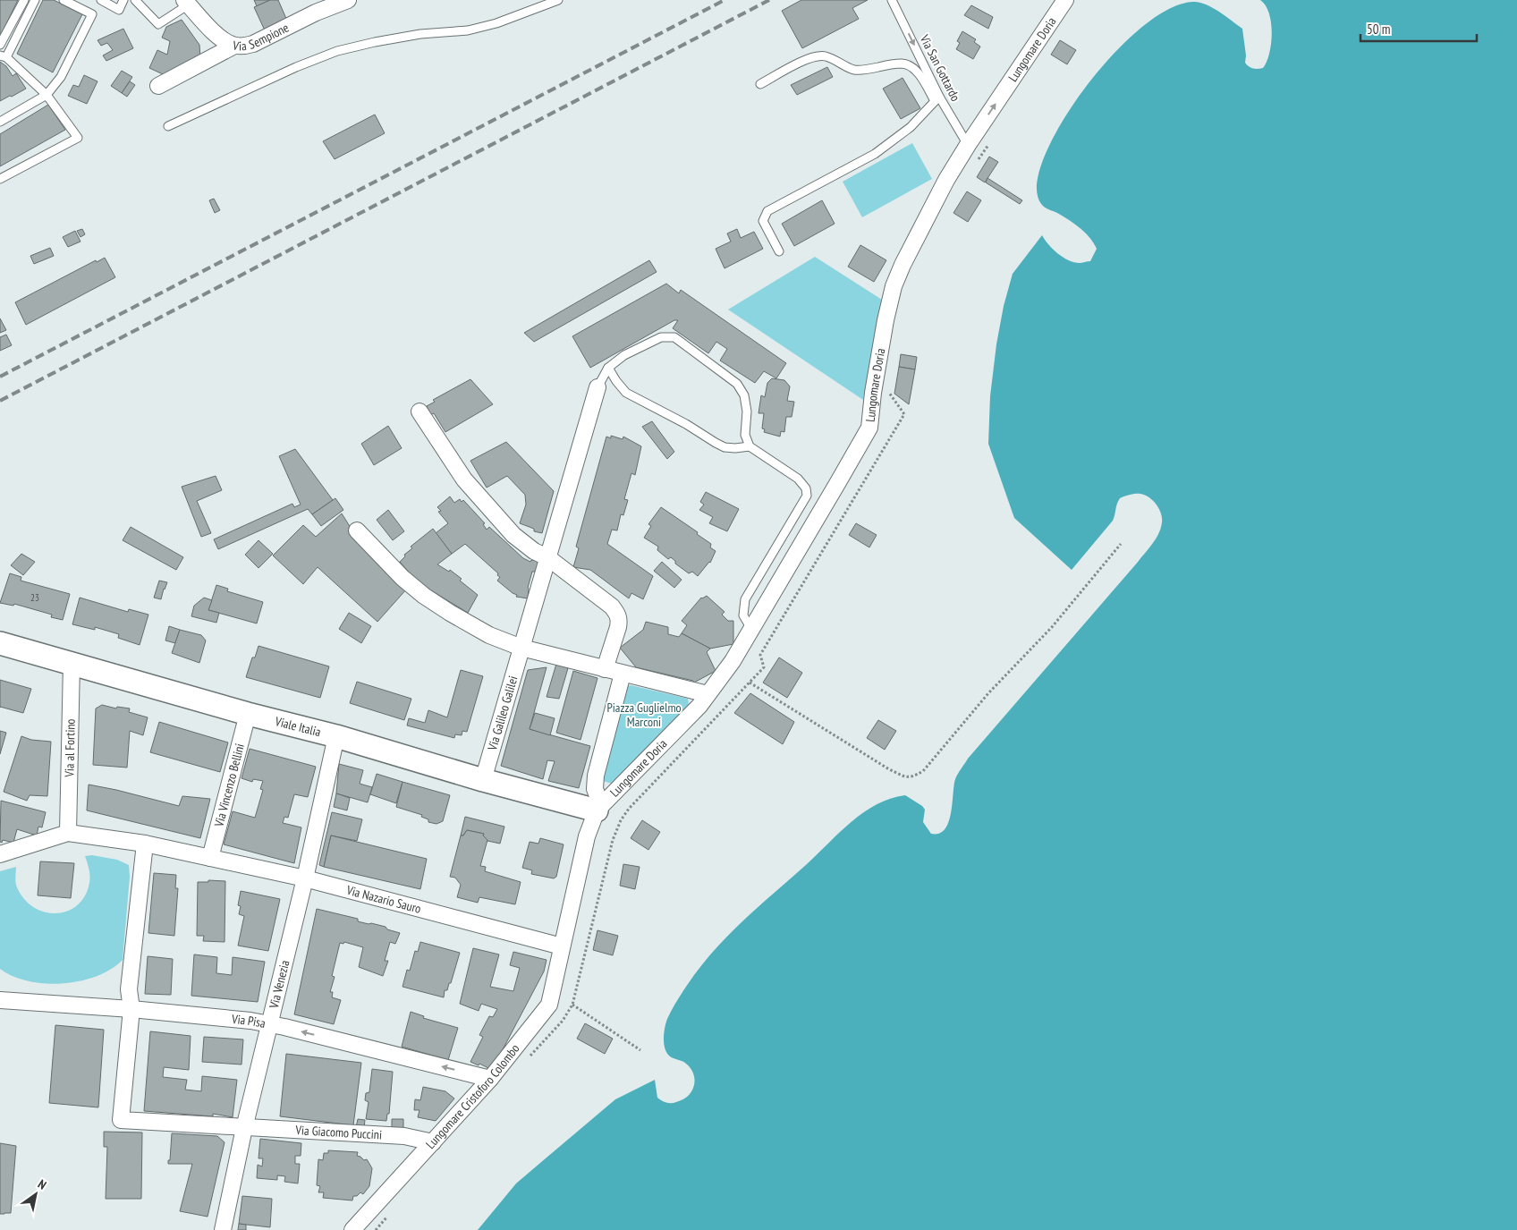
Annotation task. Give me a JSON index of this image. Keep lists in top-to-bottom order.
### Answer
{
  "streets": {
    "street": [
      "Via Sempione",
      "Lungomare Doria",
      "Via Galileo Galilei",
      "Viale Italia",
      "Via al Fortino",
      "Via Vincenzo Bellini",
      "Via Nazario Sauro",
      "Via Venezia",
      "Via Pisa",
      "Lungomare Cristoforo Colombo",
      "Via Giacomo Puccini"
    ],
    "lane": ["Via San Gottardo"]
  },
  "crossings": [
    ["Lungomare Doria", "Via San Gottardo"],
    ["Lungomare Doria", "Viale Italia"],
    ["Via Galileo Galilei", "Viale Italia"],
    ["Viale Italia", "Via al Fortino"],
    ["Viale Italia", "Via Vincenzo Bellini"],
    ["Viale Italia", "Via Venezia"],
    ["Via al Fortino", "Via Nazario Sauro"],
    ["Via Vincenzo Bellini", "Via Nazario Sauro"],
    ["Via Nazario Sauro", "Via Venezia"],
    ["Via Nazario Sauro", "Lungomare Cristoforo Colombo"],
    ["Via Venezia", "Via Pisa"],
    ["Via Venezia", "Via Giacomo Puccini"],
    ["Via Pisa", "Lungomare Cristoforo Colombo"],
    ["Via Pisa", "Via Giacomo Puccini"],
    ["Lungomare Cristoforo Colombo", "Via Giacomo Puccini"]
  ],
  "one_way": ["Via San Gottardo", "Via Pisa"],
  "parks": ["Piazza Guglielmo Marconi"],
  "house_numbers": ["23"],
  "scale_bar": "50 m",
  "north": "top right"
}
